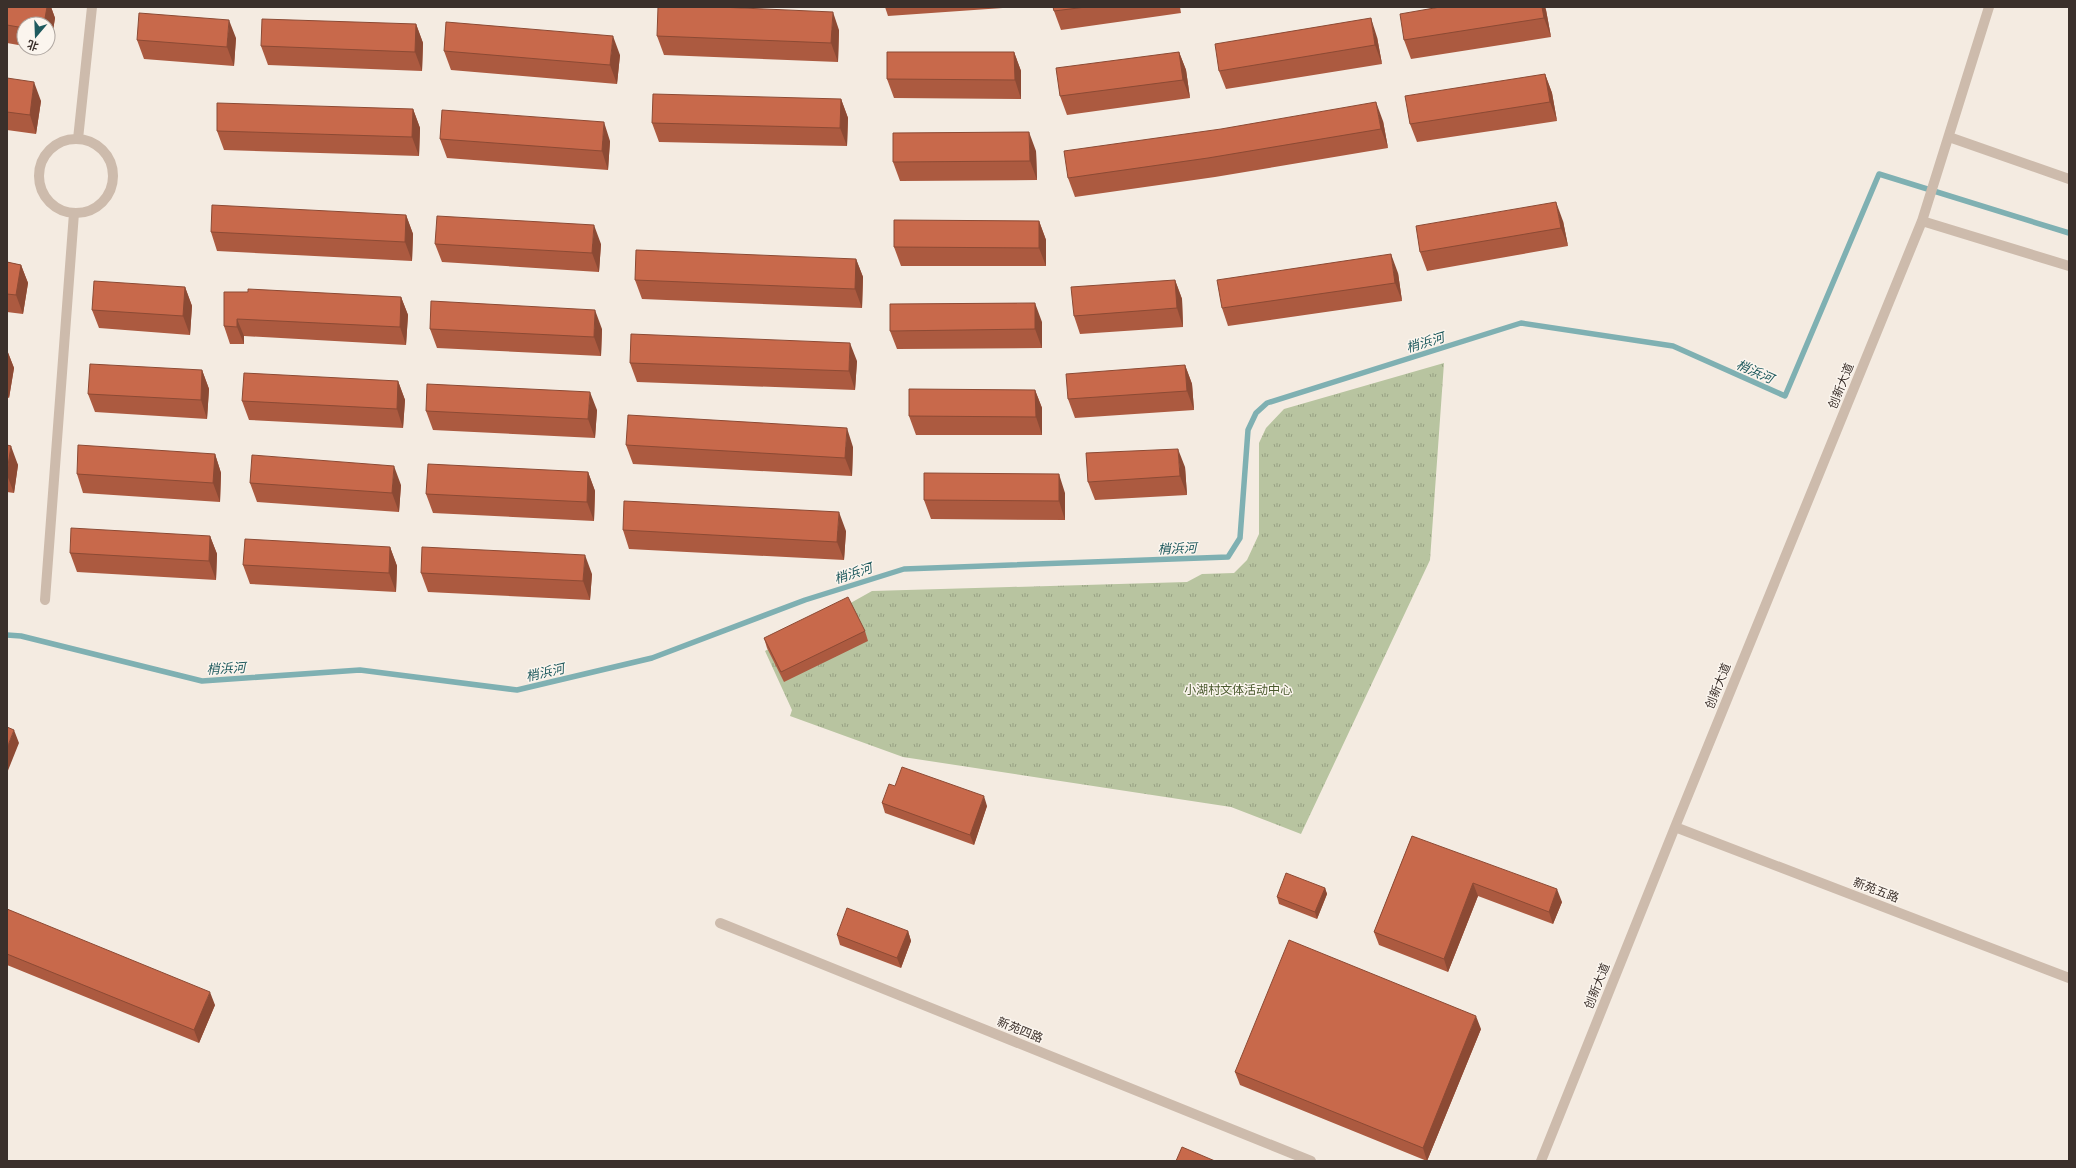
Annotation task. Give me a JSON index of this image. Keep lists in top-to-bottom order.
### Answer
{
  "streets": {
    "street": ["创新大道", "新苑五路", "新苑四路"]
  },
  "crossings": [
    ["创新大道", "新苑五路"]
  ],
  "water": ["梢浜河"],
  "parks": ["小湖村文体活动中心"],
  "north": "bottom"
}
